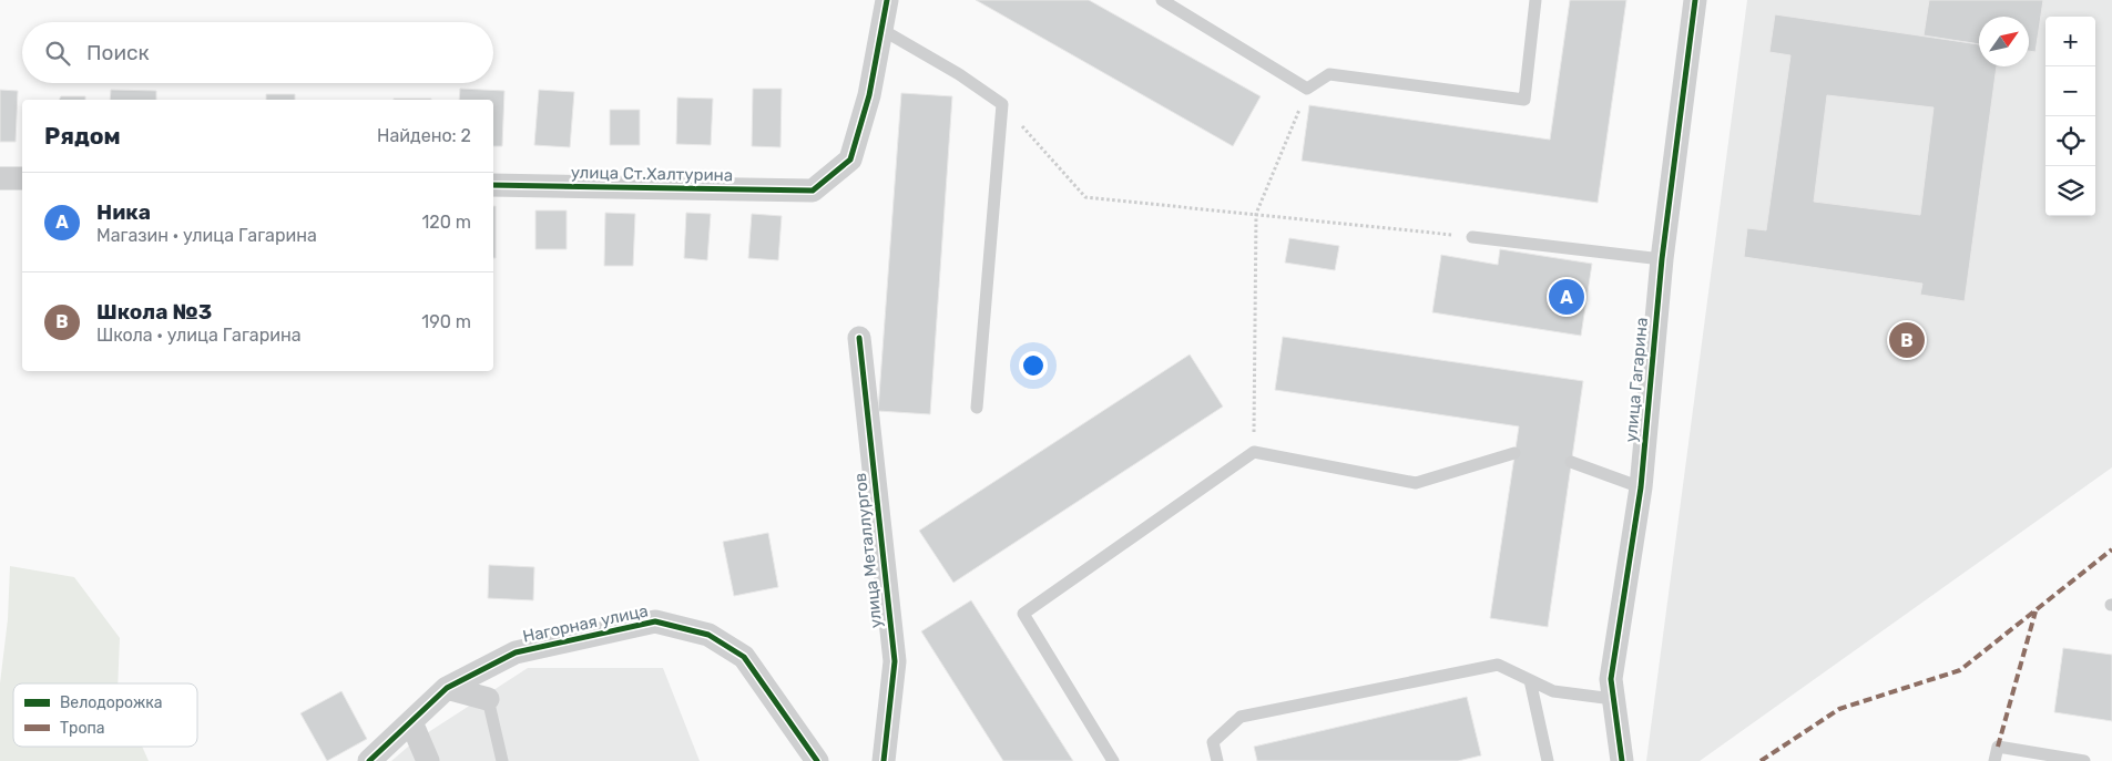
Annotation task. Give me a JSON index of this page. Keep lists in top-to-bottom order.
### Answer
{
  "streets": {
    "street": [
      "улица Ст.Халтурина",
      "улица Гагарина",
      "улица Металлургов",
      "Нагорная улица"
    ]
  },
  "legend": ["Велодорожка", "Тропа"],
  "north": "top right",
  "page": {
    "map_buttons": ["+", "−"],
    "search": "Поиск",
    "heading": ["Рядом", "Найдено: 2"],
    "list": [
      {
        "mark": "A",
        "name": "Ника",
        "note": "Магазин · улица Гагарина",
        "value": "120 m"
      },
      {
        "mark": "B",
        "name": "Школа №3",
        "note": "Школа · улица Гагарина",
        "value": "190 m"
      }
    ],
    "pins": ["A", "B"]
  }
}
